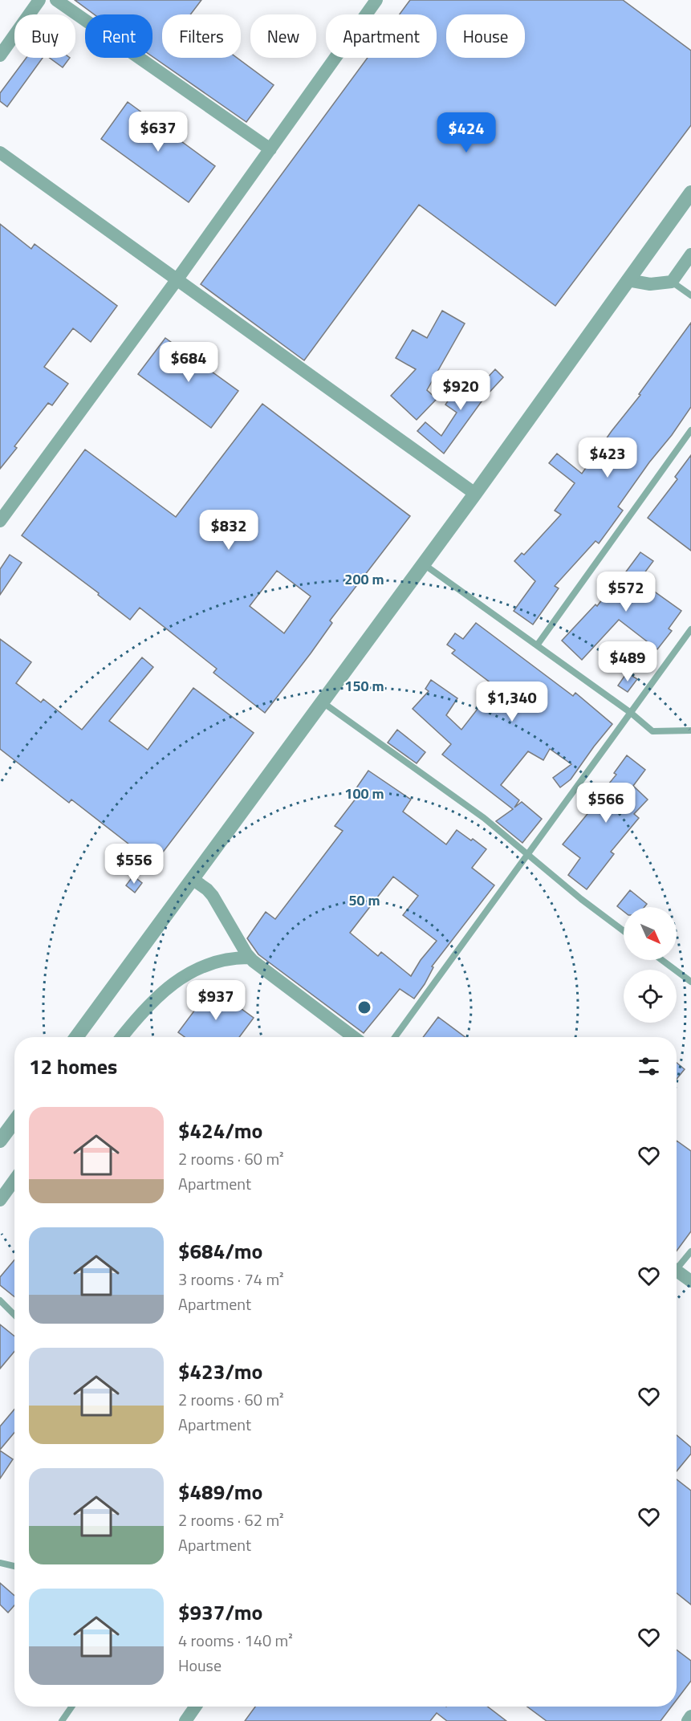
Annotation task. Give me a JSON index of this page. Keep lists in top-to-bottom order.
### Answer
{
  "north": "bottom right",
  "page": {
    "chip": [
      "Buy",
      "Rent",
      "Filters",
      "New",
      "Apartment",
      "House"
    ],
    "price": [
      "$637",
      "$424",
      "$684",
      "$920",
      "$423",
      "$832",
      "$572",
      "$489",
      "$1,340",
      "$566",
      "$556",
      "$937"
    ],
    "heading": "12 homes",
    "list": [
      {
        "name": "$424/mo",
        "note": "2 rooms · 60 m² · Apartment"
      },
      {
        "name": "$684/mo",
        "note": "3 rooms · 74 m² · Apartment"
      },
      {
        "name": "$423/mo",
        "note": "2 rooms · 60 m² · Apartment"
      },
      {
        "name": "$489/mo",
        "note": "2 rooms · 62 m² · Apartment"
      },
      {
        "name": "$937/mo",
        "note": "4 rooms · 140 m² · House"
      }
    ]
  },
  "rings": [
    "200 m",
    "150 m",
    "100 m",
    "50 m"
  ]
}
